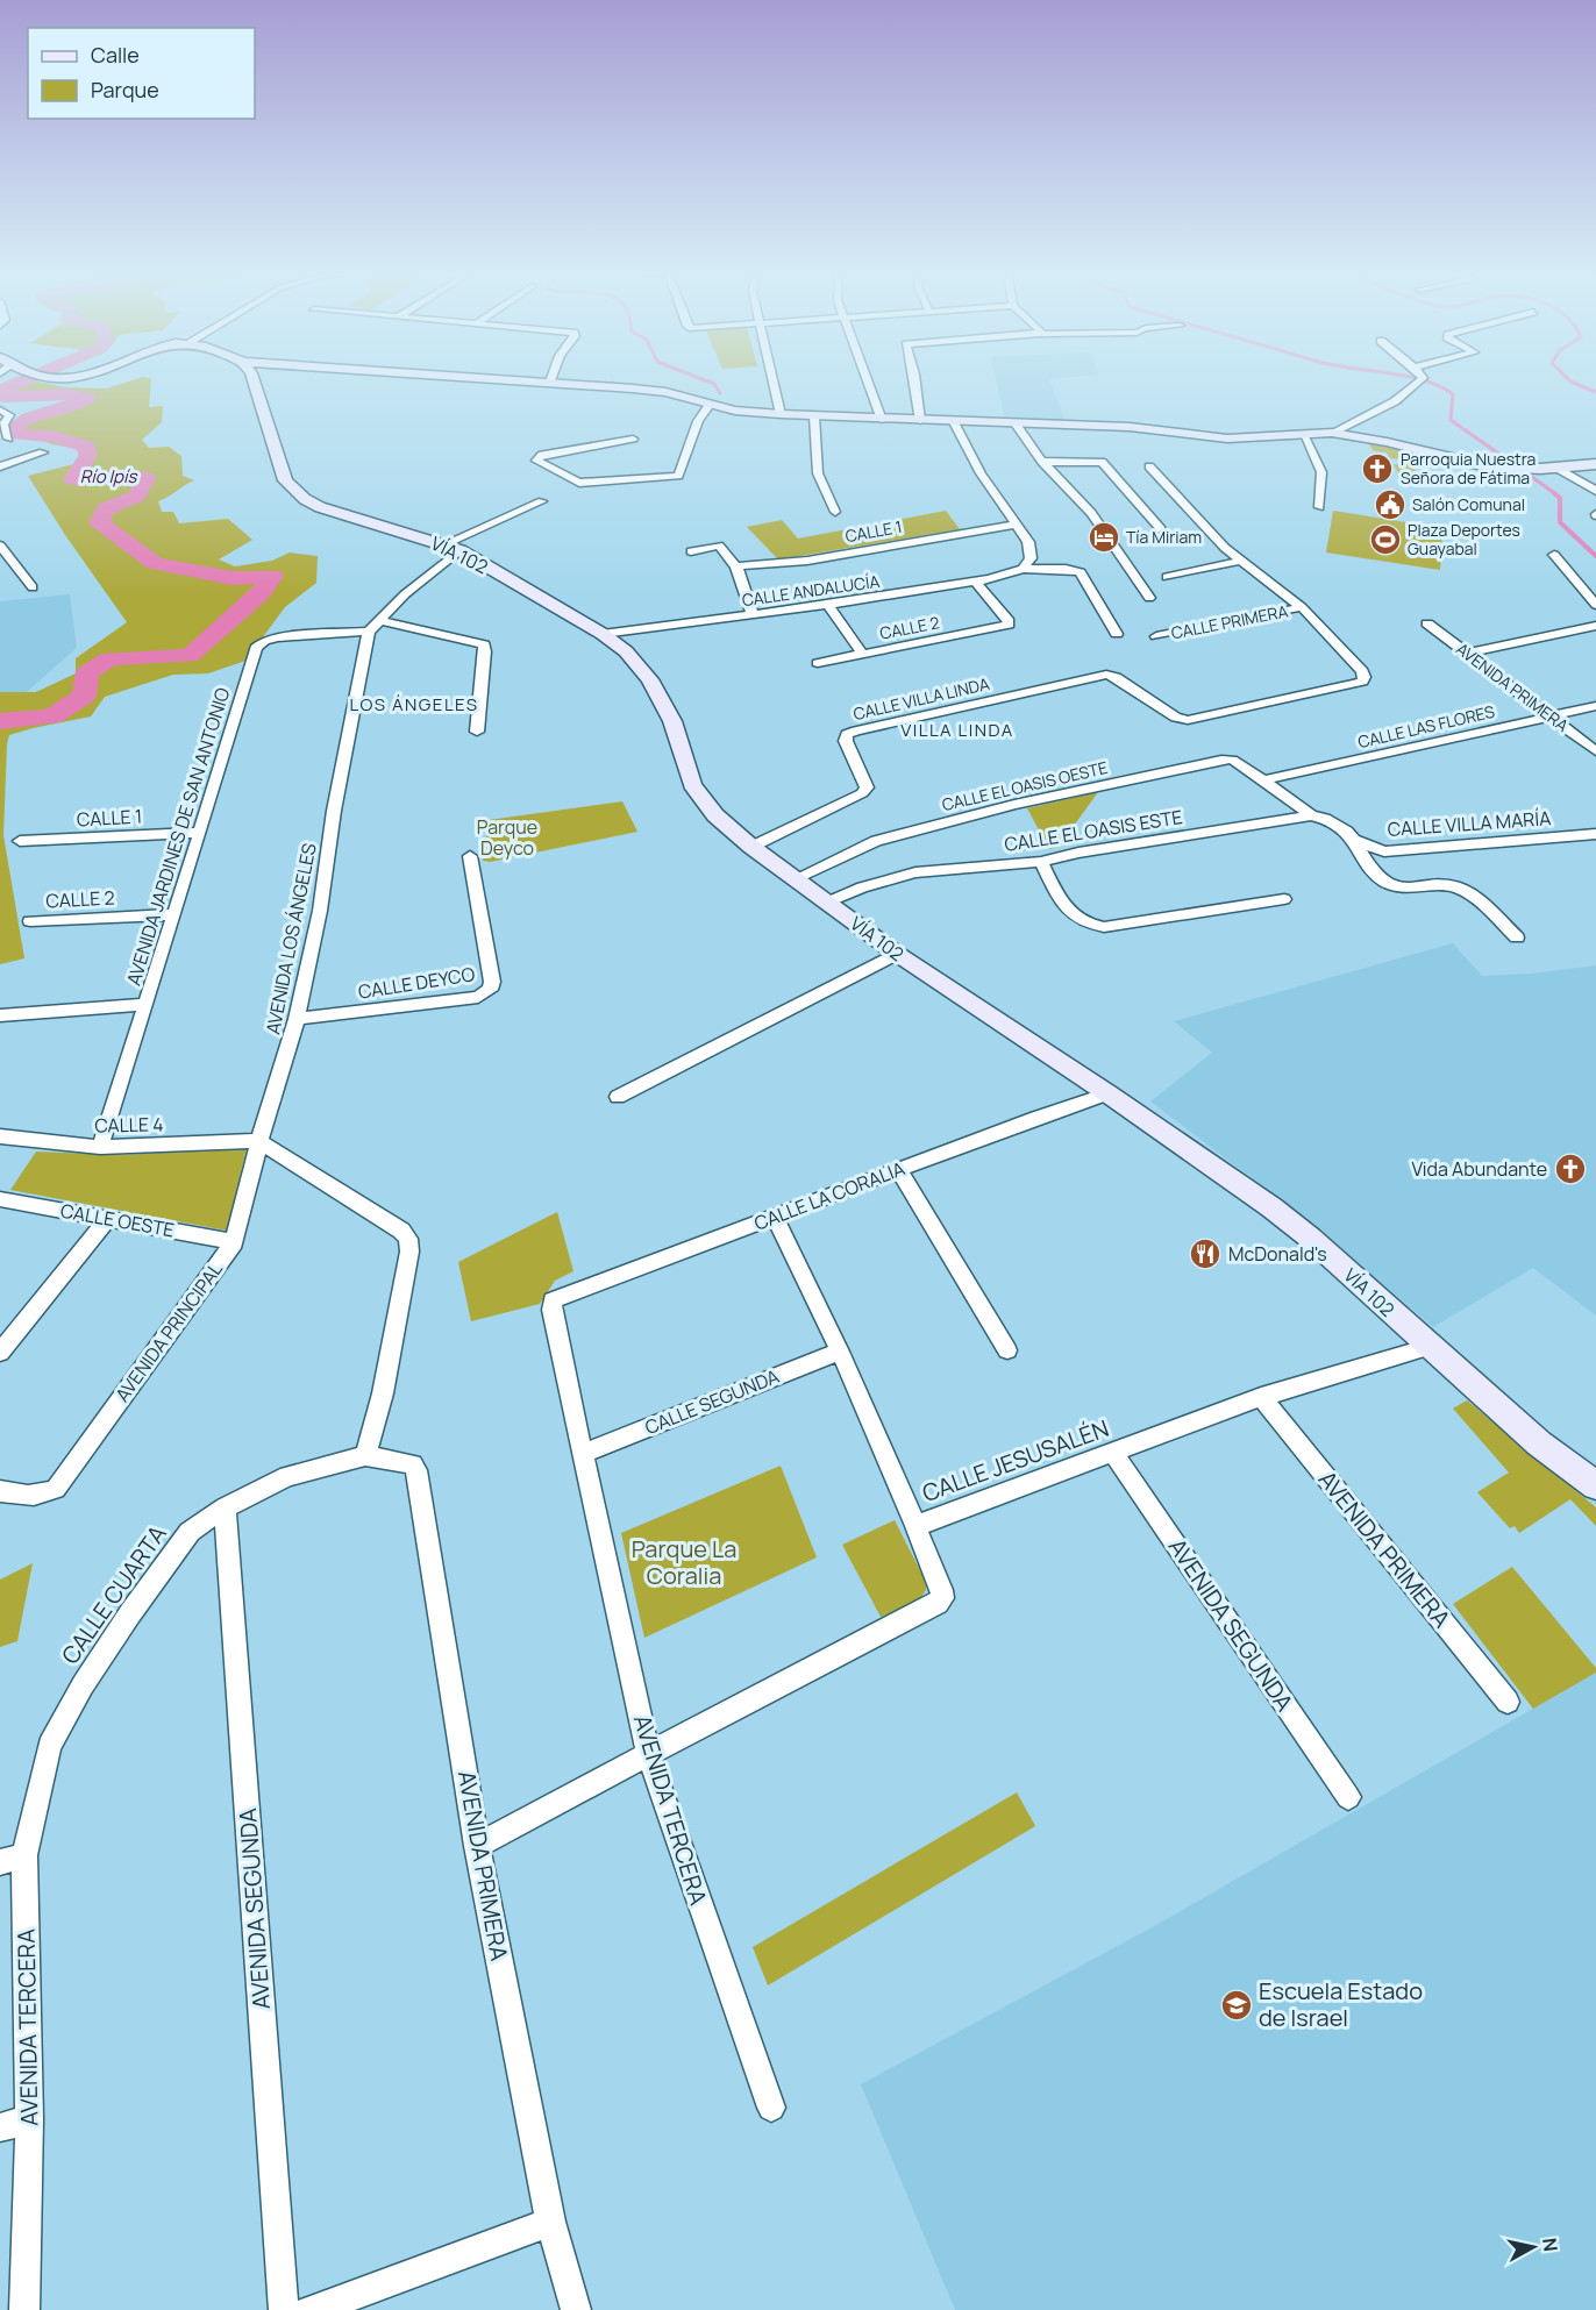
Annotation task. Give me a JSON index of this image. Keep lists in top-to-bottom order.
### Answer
{
  "streets": {
    "main road": ["VÍA 102"],
    "street": [
      "CALLE 1",
      "CALLE ANDALUCÍA",
      "CALLE PRIMERA",
      "CALLE 2",
      "AVENIDA PRIMERA",
      "CALLE VILLA LINDA",
      "CALLE LAS FLORES",
      "CALLE EL OASIS OESTE",
      "CALLE VILLA MARÍA",
      "CALLE EL OASIS ESTE",
      "AVENIDA JARDINES DE SAN ANTONIO",
      "AVENIDA LOS ÁNGELES",
      "CALLE DEYCO",
      "CALLE 4",
      "CALLE LA CORALIA",
      "CALLE OESTE",
      "AVENIDA PRINCIPAL",
      "CALLE SEGUNDA",
      "CALLE JESUSALÉN",
      "CALLE CUARTA",
      "AVENIDA SEGUNDA",
      "AVENIDA TERCERA"
    ]
  },
  "crossings": [
    ["CALLE 1", "AVENIDA JARDINES DE SAN ANTONIO"],
    ["VÍA 102", "CALLE ANDALUCÍA"],
    ["VÍA 102", "CALLE VILLA LINDA"],
    ["VÍA 102", "CALLE EL OASIS OESTE"],
    ["VÍA 102", "CALLE EL OASIS ESTE"],
    ["VÍA 102", "CALLE LA CORALIA"],
    ["VÍA 102", "CALLE JESUSALÉN"],
    ["CALLE ANDALUCÍA", "CALLE 2"],
    ["CALLE PRIMERA", "CALLE VILLA LINDA"],
    ["CALLE 2", "AVENIDA JARDINES DE SAN ANTONIO"],
    ["AVENIDA PRIMERA", "CALLE LAS FLORES"],
    ["AVENIDA PRIMERA", "CALLE JESUSALÉN"],
    ["AVENIDA PRIMERA", "CALLE CUARTA"],
    ["CALLE LAS FLORES", "CALLE EL OASIS OESTE"],
    ["CALLE VILLA MARÍA", "CALLE EL OASIS ESTE"],
    ["AVENIDA JARDINES DE SAN ANTONIO", "AVENIDA LOS ÁNGELES"],
    ["AVENIDA JARDINES DE SAN ANTONIO", "CALLE 4"],
    ["AVENIDA LOS ÁNGELES", "CALLE DEYCO"],
    ["AVENIDA LOS ÁNGELES", "CALLE 4"],
    ["AVENIDA LOS ÁNGELES", "AVENIDA PRINCIPAL"],
    ["CALLE 4", "AVENIDA PRINCIPAL"],
    ["CALLE LA CORALIA", "AVENIDA TERCERA"],
    ["CALLE OESTE", "AVENIDA PRINCIPAL"],
    ["CALLE SEGUNDA", "AVENIDA TERCERA"],
    ["CALLE JESUSALÉN", "AVENIDA SEGUNDA"],
    ["CALLE JESUSALÉN", "AVENIDA TERCERA"],
    ["CALLE CUARTA", "AVENIDA SEGUNDA"],
    ["CALLE CUARTA", "AVENIDA TERCERA"]
  ],
  "districts": ["LOS ÁNGELES", "VILLA LINDA"],
  "water": ["Río Ipís"],
  "parks": ["Parque Deyco", "Parque La Coralia"],
  "places": {
    "church": ["Parroquia Nuestra Señora de Fátima", "Vida Abundante"],
    "public building": ["Salón Comunal"],
    "hotel": ["Tía Miriam"],
    "sports": ["Plaza Deportes Guayabal"],
    "restaurant": ["McDonald's"],
    "school or university": ["Escuela Estado de Israel"]
  },
  "legend": ["Calle", "Parque"],
  "north": "right"
}
